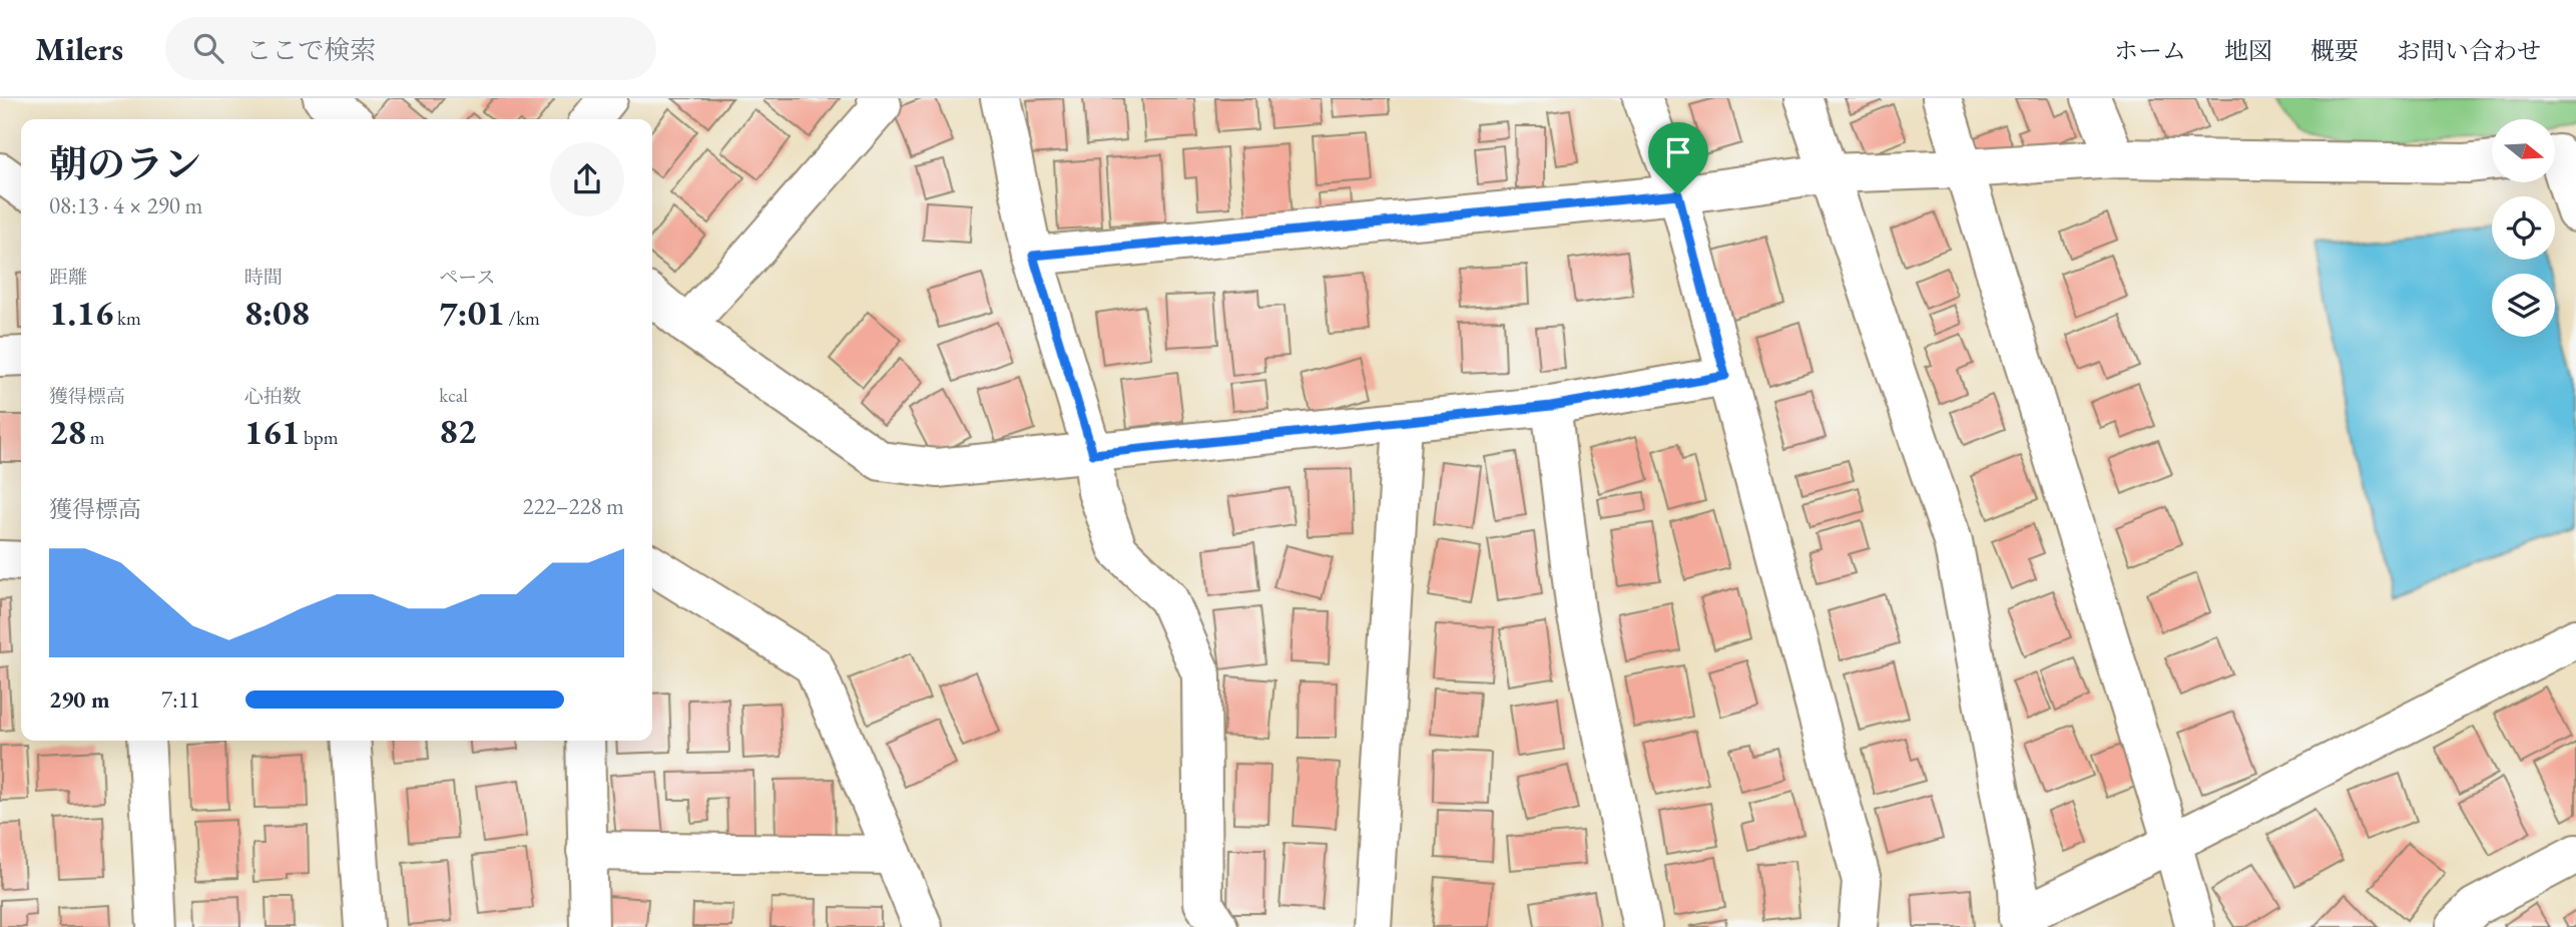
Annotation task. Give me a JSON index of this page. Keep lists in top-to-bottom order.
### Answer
{
  "north": "right",
  "page": {
    "header": "Milers",
    "search": "ここで検索",
    "nav": [
      "ホーム",
      "地図",
      "概要",
      "お問い合わせ"
    ],
    "heading": ["朝のラン", "08:13 · 4 × 290 m"],
    "stats": [
      ["距離", "1.16 km"],
      ["時間", "8:08"],
      ["ペース", "7:01 /km"],
      ["獲得標高", "28 m"],
      ["心拍数", "161 bpm"],
      ["kcal", "82"]
    ],
    "chart": ["獲得標高", "222–228 m"],
    "list": [
      {
        "name": "290 m",
        "note": "7:11"
      }
    ]
  }
}
